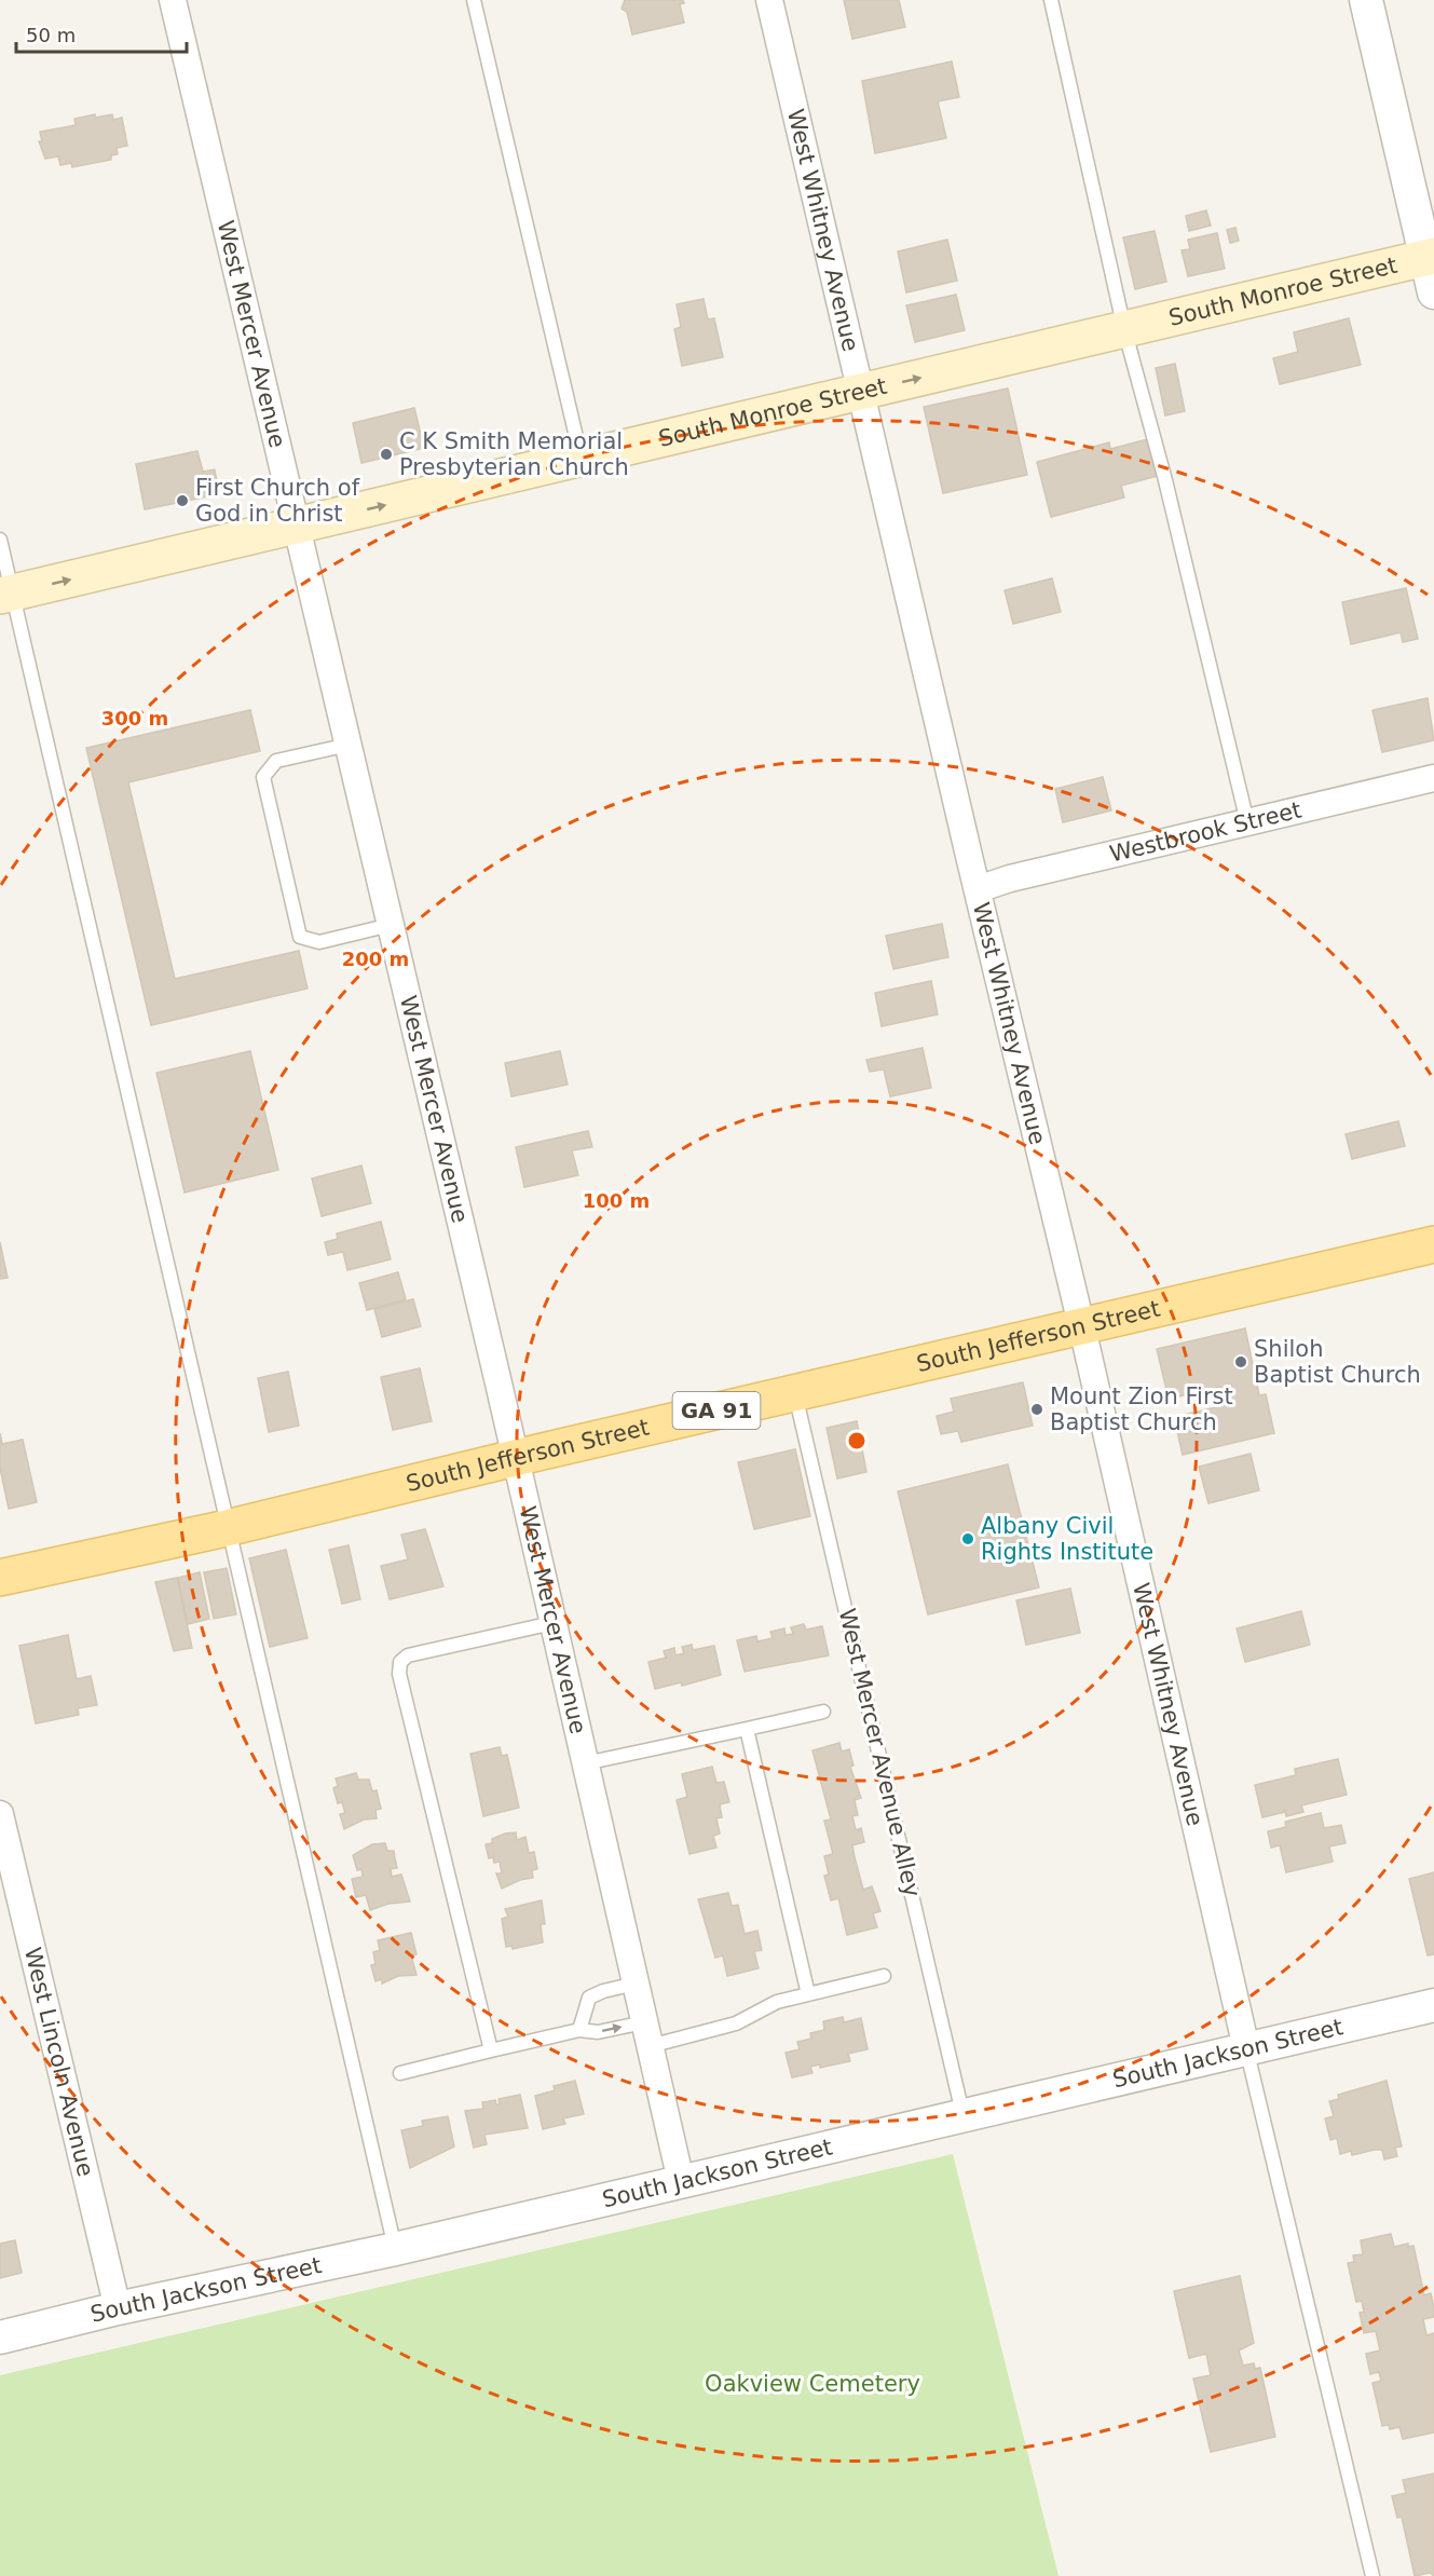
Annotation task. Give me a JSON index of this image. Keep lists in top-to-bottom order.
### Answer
{
  "streets": {
    "main road": ["South Monroe Street", "South Jefferson Street", "GA 91"],
    "street": [
      "West Whitney Avenue",
      "West Mercer Avenue",
      "Westbrook Street",
      "South Jackson Street",
      "West Lincoln Avenue"
    ],
    "lane": ["West Mercer Avenue Alley"]
  },
  "crossings": [
    ["West Whitney Avenue", "South Monroe Street"],
    ["West Whitney Avenue", "Westbrook Street"],
    ["West Whitney Avenue", "South Jefferson Street"],
    ["West Whitney Avenue", "South Jackson Street"],
    ["South Monroe Street", "West Mercer Avenue"],
    ["West Mercer Avenue", "South Jefferson Street"],
    ["West Mercer Avenue", "South Jackson Street"],
    ["South Jefferson Street", "West Mercer Avenue Alley"],
    ["West Mercer Avenue Alley", "South Jackson Street"],
    ["South Jackson Street", "West Lincoln Avenue"]
  ],
  "one_way": ["South Monroe Street"],
  "parks": ["Oakview Cemetery"],
  "places": [
    "C K Smith Memorial Presbyterian Church",
    "First Church of God in Christ",
    "Shiloh Baptist Church",
    "Mount Zion First Baptist Church",
    "Albany Civil Rights Institute"
  ],
  "scale_bar": "50 m",
  "rings": ["300 m", "200 m", "100 m"]
}
